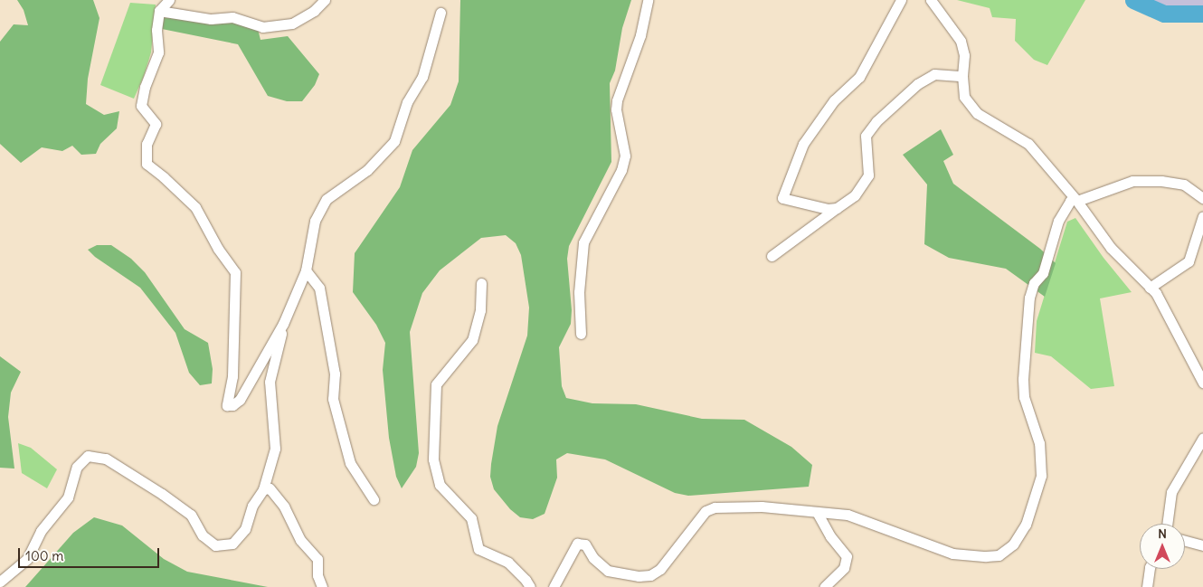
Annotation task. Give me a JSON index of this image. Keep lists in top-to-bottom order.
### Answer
{
  "scale_bar": "100 m",
  "north": "top"
}
